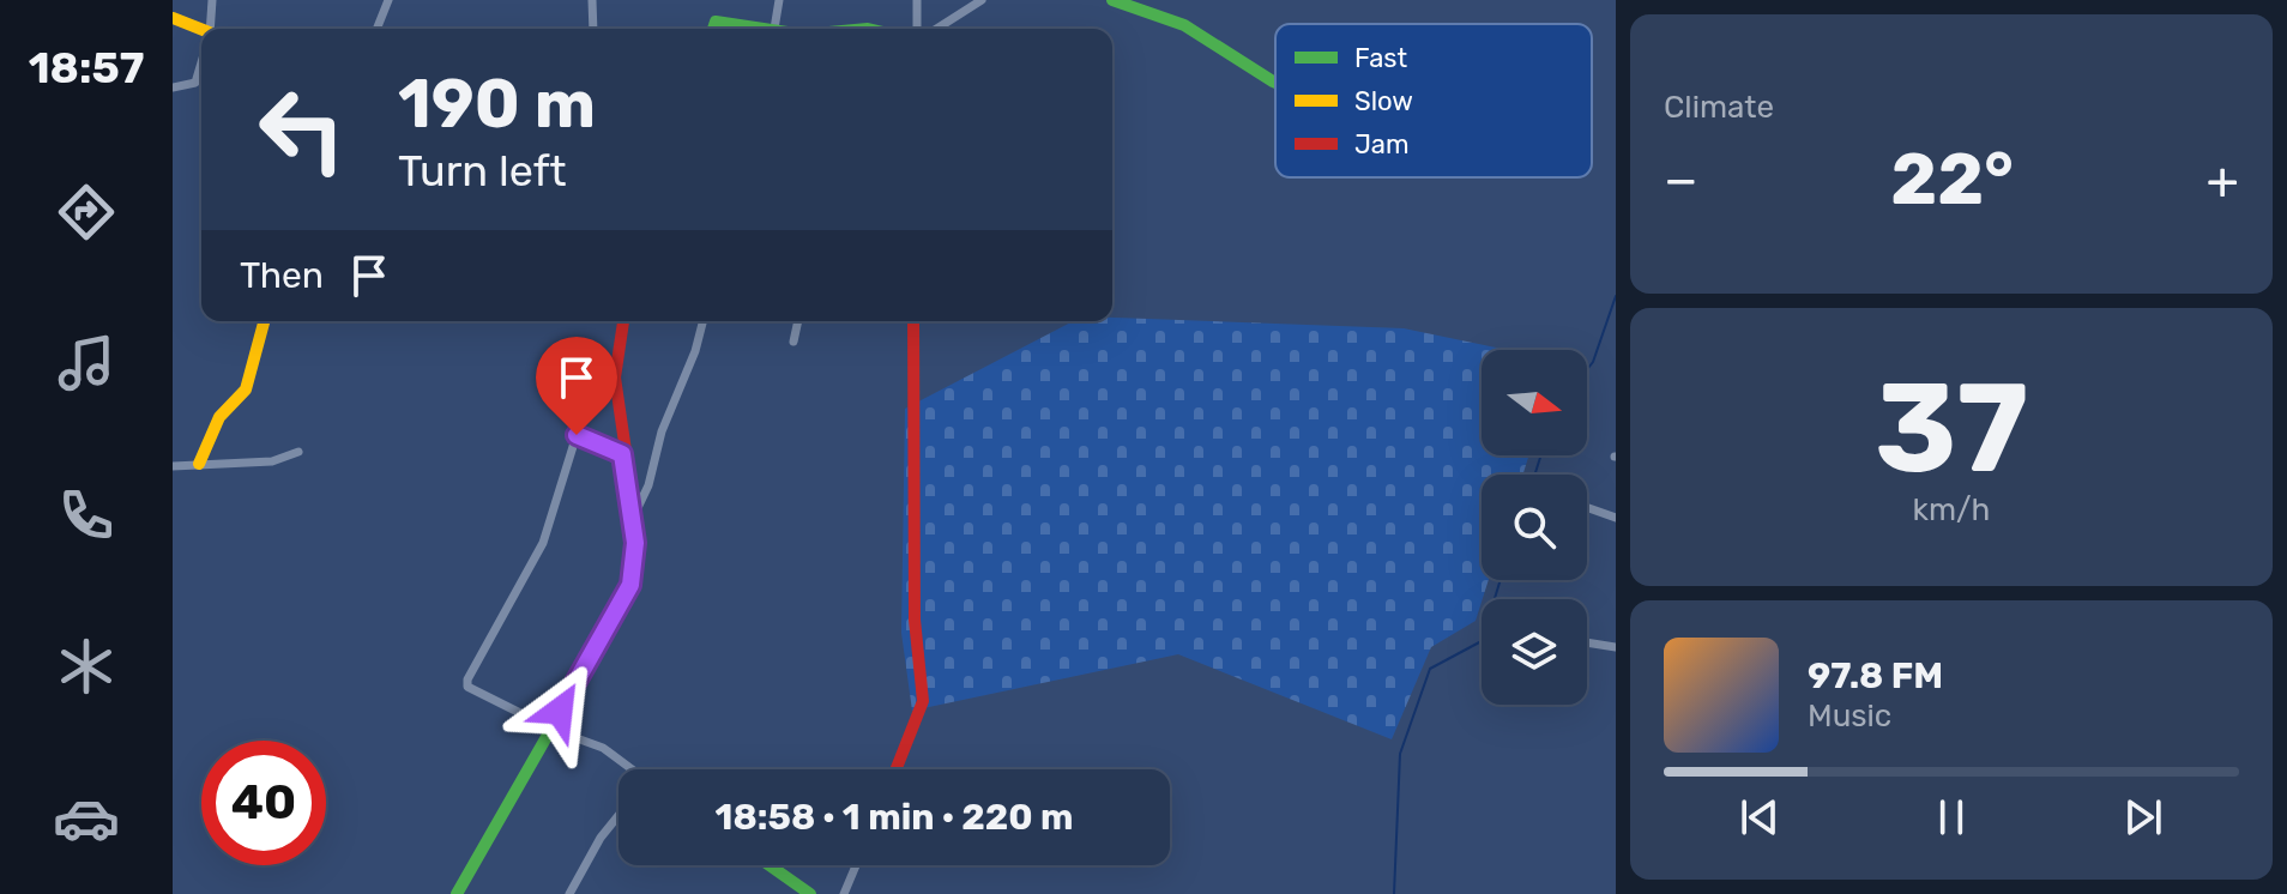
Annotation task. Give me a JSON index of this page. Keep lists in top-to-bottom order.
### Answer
{
  "legend": ["Fast", "Slow", "Jam"],
  "north": "right",
  "page": {
    "tabs": "18:57",
    "tile": [
      "Climate",
      ["37", "km/h"]
    ],
    "turn": ["190 m", "Turn left"],
    "heat": ["−", "22°", "+"],
    "then": "Then",
    "song": ["97.8 FM", "Music"],
    "limit": "40",
    "trip": "18:58 · 1 min · 220 m"
  }
}
